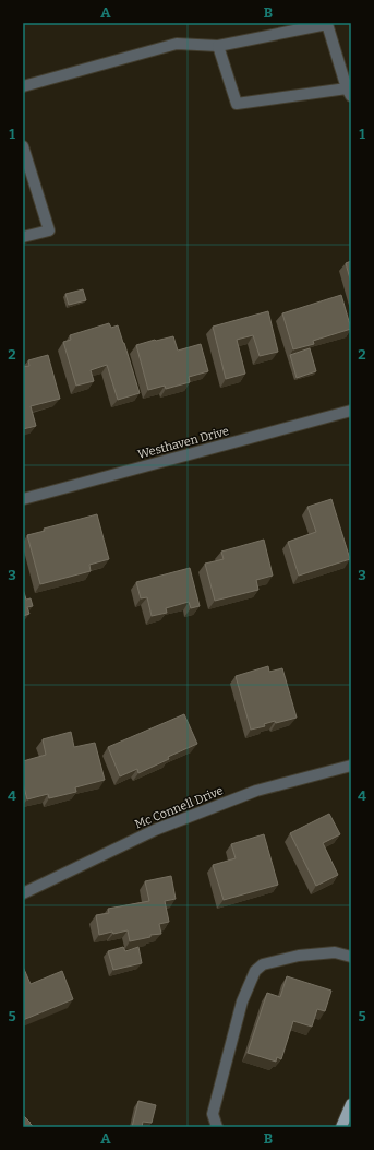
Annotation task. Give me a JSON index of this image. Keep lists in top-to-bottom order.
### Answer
{
  "streets": {
    "street": ["Westhaven Drive", "Mc Connell Drive"]
  },
  "grid": {
    "columns": ["A", "B"],
    "rows": [
      "1",
      "2",
      "3",
      "4",
      "5"
    ]
  }
}
